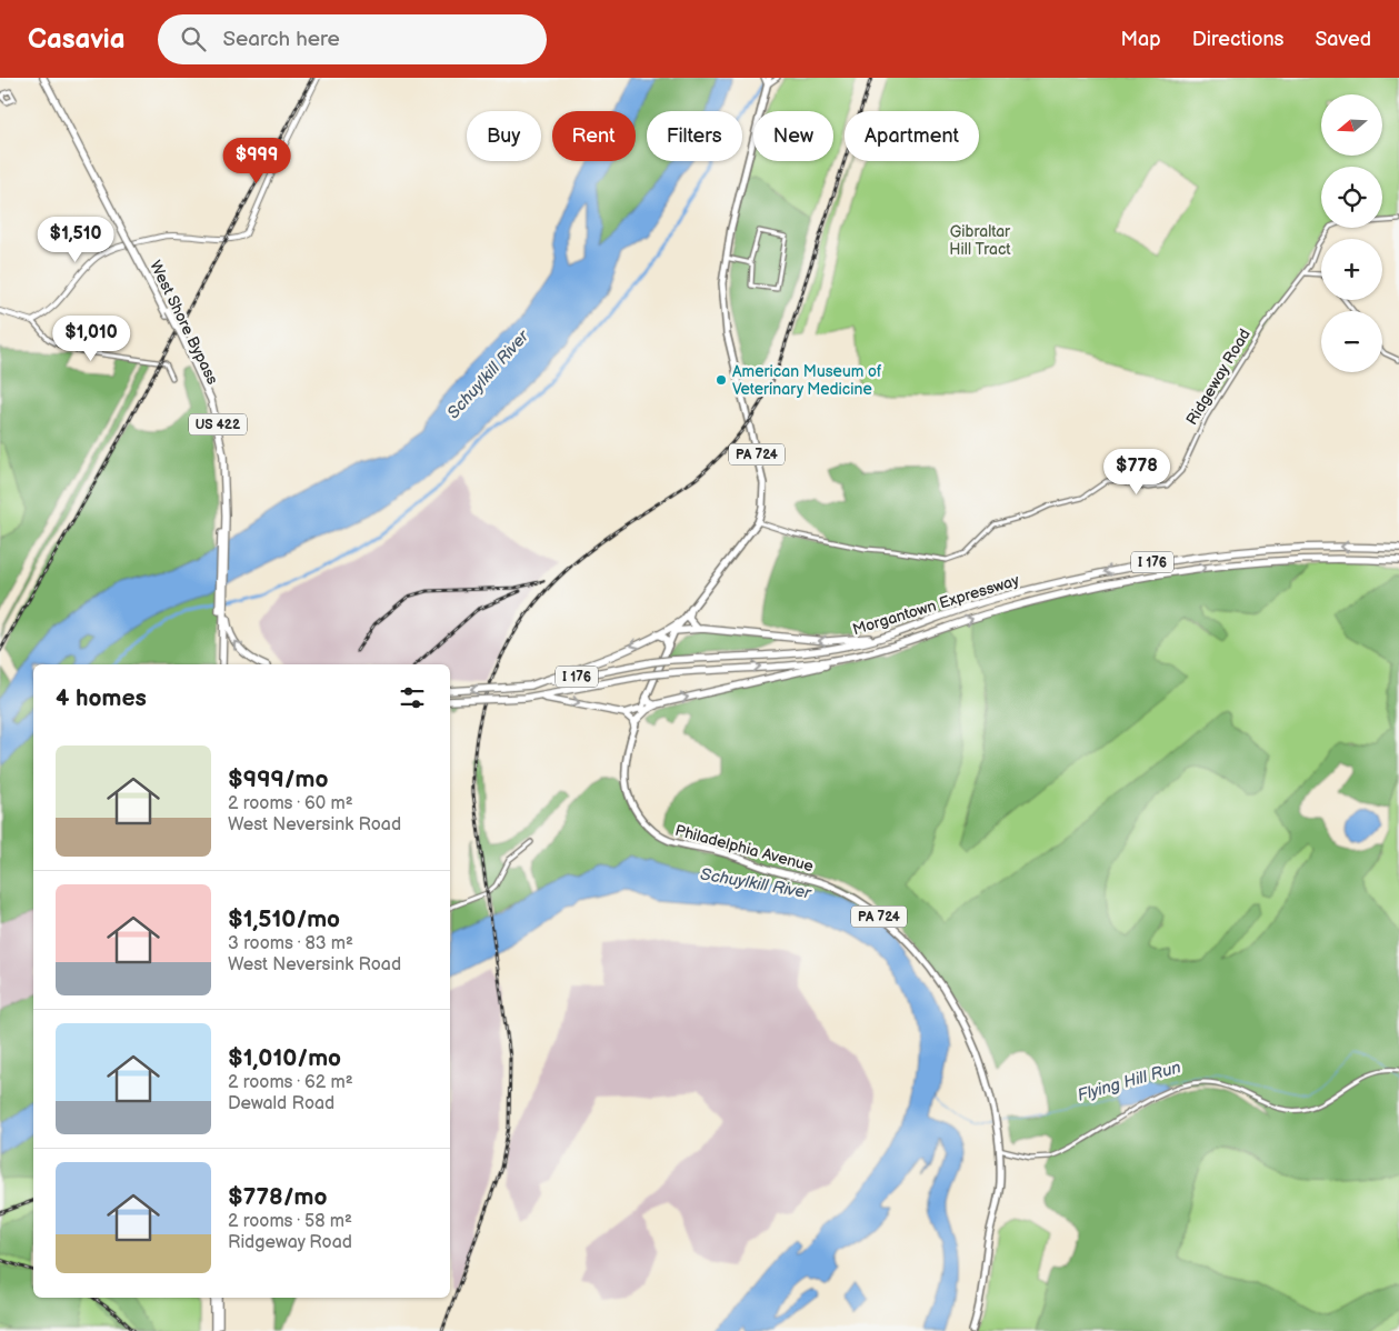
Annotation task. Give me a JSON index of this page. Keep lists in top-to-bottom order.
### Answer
{
  "streets": {
    "highway": [
      "West Shore Bypass",
      "US 422",
      "I 176",
      "Morgantown Expressway"
    ],
    "main road": ["PA 724", "Philadelphia Avenue"],
    "street": ["Ridgeway Road"]
  },
  "crossings": [
    ["Ridgeway Road", "Philadelphia Avenue"]
  ],
  "water": ["Schuylkill River", "Flying Hill Run"],
  "parks": ["Gibraltar Hill Tract"],
  "places": ["American Museum of Veterinary Medicine"],
  "north": "left",
  "page": {
    "header": "Casavia",
    "search": "Search here",
    "nav": ["Map", "Directions", "Saved"],
    "map_buttons": ["+", "−"],
    "chip": [
      "Buy",
      "Rent",
      "Filters",
      "New",
      "Apartment"
    ],
    "price": [
      "$999",
      "$1,510",
      "$1,010",
      "$778"
    ],
    "heading": "4 homes",
    "list": [
      {
        "name": "$999/mo",
        "note": "2 rooms · 60 m² · West Neversink Road"
      },
      {
        "name": "$1,510/mo",
        "note": "3 rooms · 83 m² · West Neversink Road"
      },
      {
        "name": "$1,010/mo",
        "note": "2 rooms · 62 m² · Dewald Road"
      },
      {
        "name": "$778/mo",
        "note": "2 rooms · 58 m² · Ridgeway Road"
      }
    ]
  }
}
